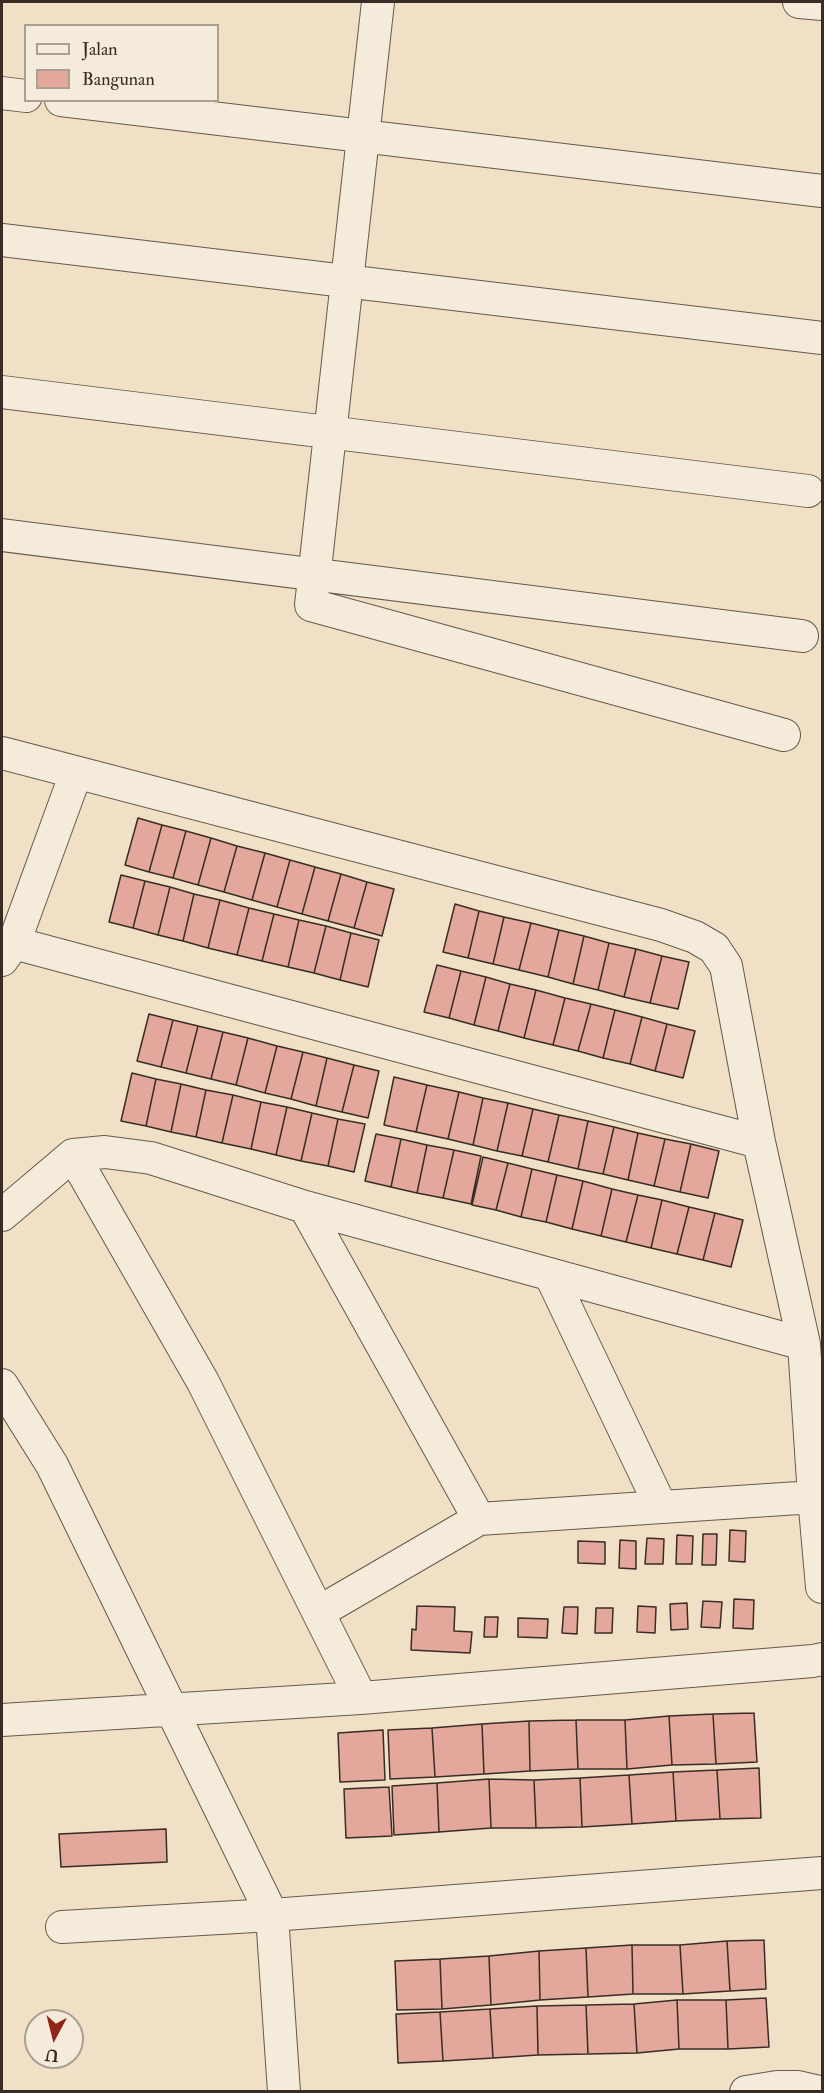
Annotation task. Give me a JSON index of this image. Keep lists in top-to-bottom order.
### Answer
{
  "legend": ["Jalan", "Bangunan"],
  "north": "bottom"
}
